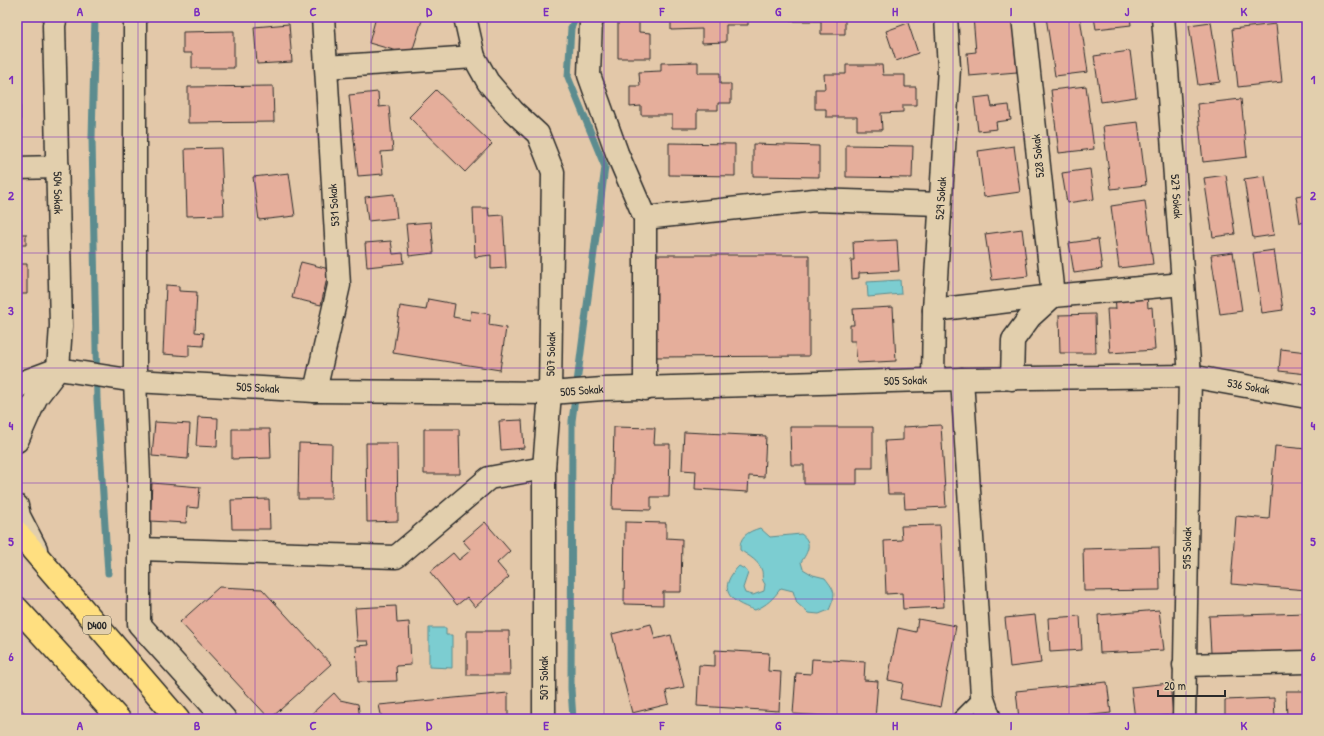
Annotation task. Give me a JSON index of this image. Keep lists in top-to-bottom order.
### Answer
{
  "streets": {
    "highway": ["D400"],
    "street": [
      "528 Sokak",
      "504 Sokak",
      "527 Sokak",
      "529 Sokak",
      "531 Sokak",
      "507 Sokak",
      "505 Sokak",
      "536 Sokak",
      "515 Sokak"
    ]
  },
  "crossings": [
    ["504 Sokak", "505 Sokak"],
    ["527 Sokak", "505 Sokak"],
    ["527 Sokak", "536 Sokak"],
    ["527 Sokak", "515 Sokak"],
    ["529 Sokak", "505 Sokak"],
    ["531 Sokak", "505 Sokak"],
    ["507 Sokak", "505 Sokak"],
    ["505 Sokak", "536 Sokak"],
    ["505 Sokak", "515 Sokak"],
    ["536 Sokak", "515 Sokak"]
  ],
  "scale_bar": "20 m",
  "grid": {
    "columns": [
      "A",
      "B",
      "C",
      "D",
      "E",
      "F",
      "G",
      "H",
      "I",
      "J",
      "K"
    ],
    "rows": [
      "1",
      "2",
      "3",
      "4",
      "5",
      "6"
    ]
  }
}
